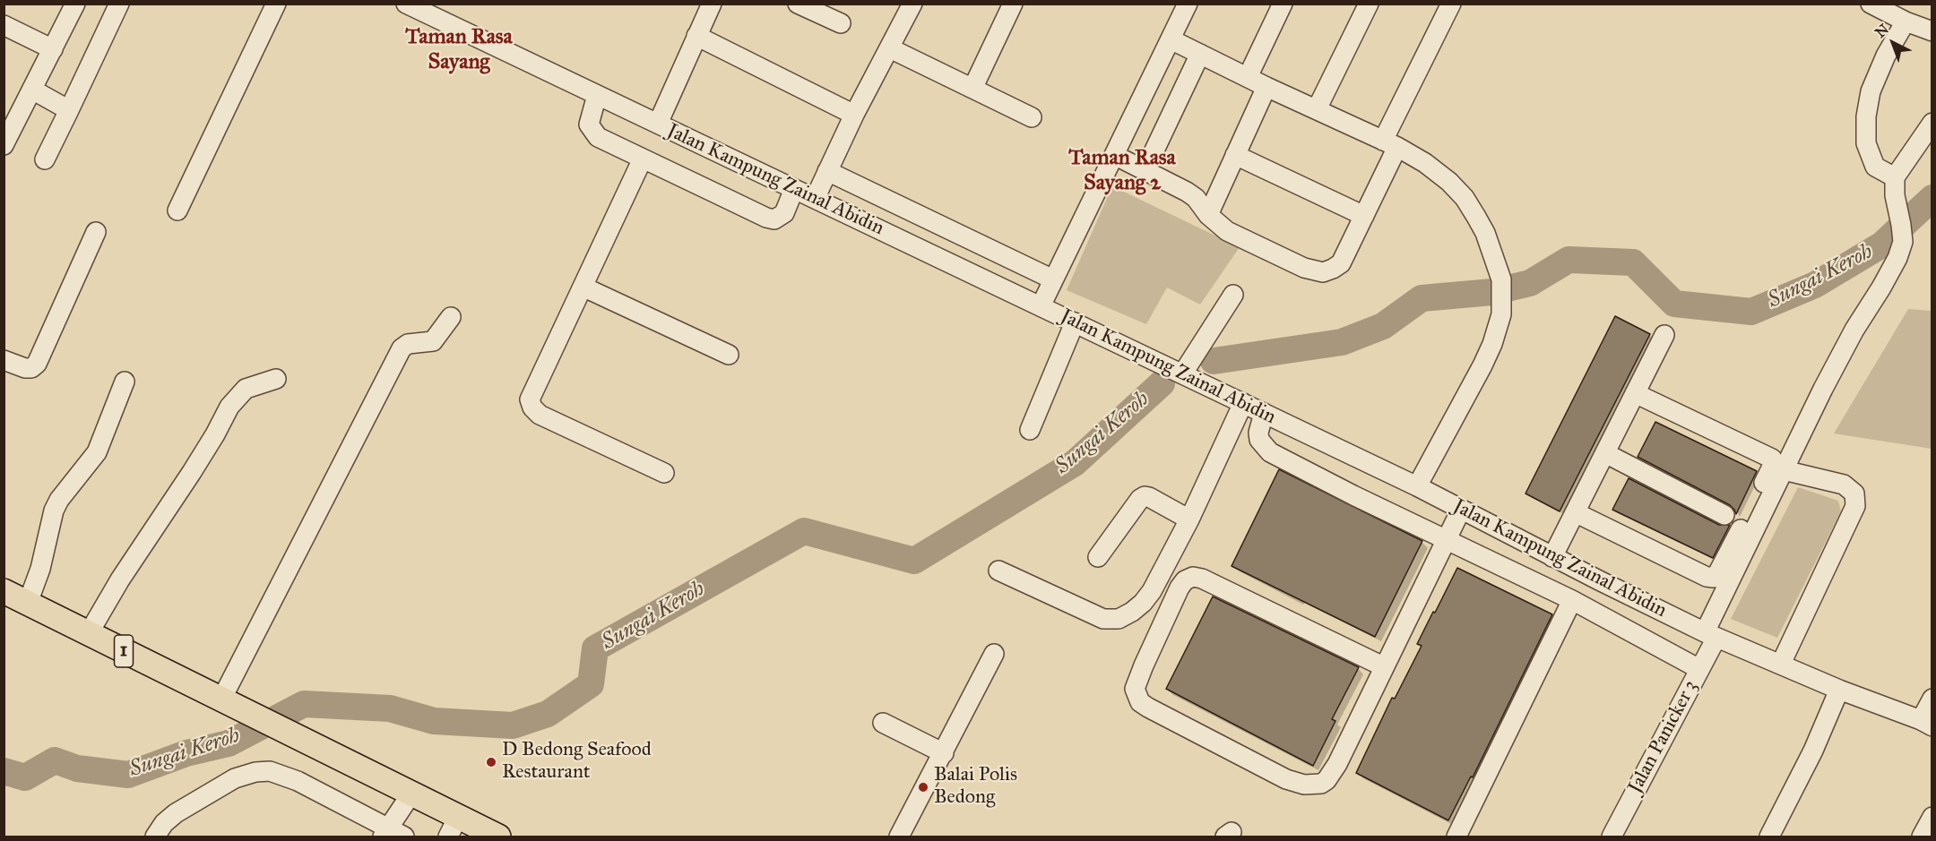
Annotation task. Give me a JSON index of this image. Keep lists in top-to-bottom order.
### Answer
{
  "streets": {
    "main road": ["1"],
    "street": ["Jalan Kampung Zainal Abidin", "Jalan Panicker 3"]
  },
  "crossings": [
    ["Jalan Kampung Zainal Abidin", "Jalan Panicker 3"]
  ],
  "districts": ["Taman Rasa Sayang", "Taman Rasa Sayang 2"],
  "water": ["Sungai Keroh"],
  "places": ["D Bedong Seafood Restaurant", "Balai Polis Bedong"],
  "north": "top left"
}
